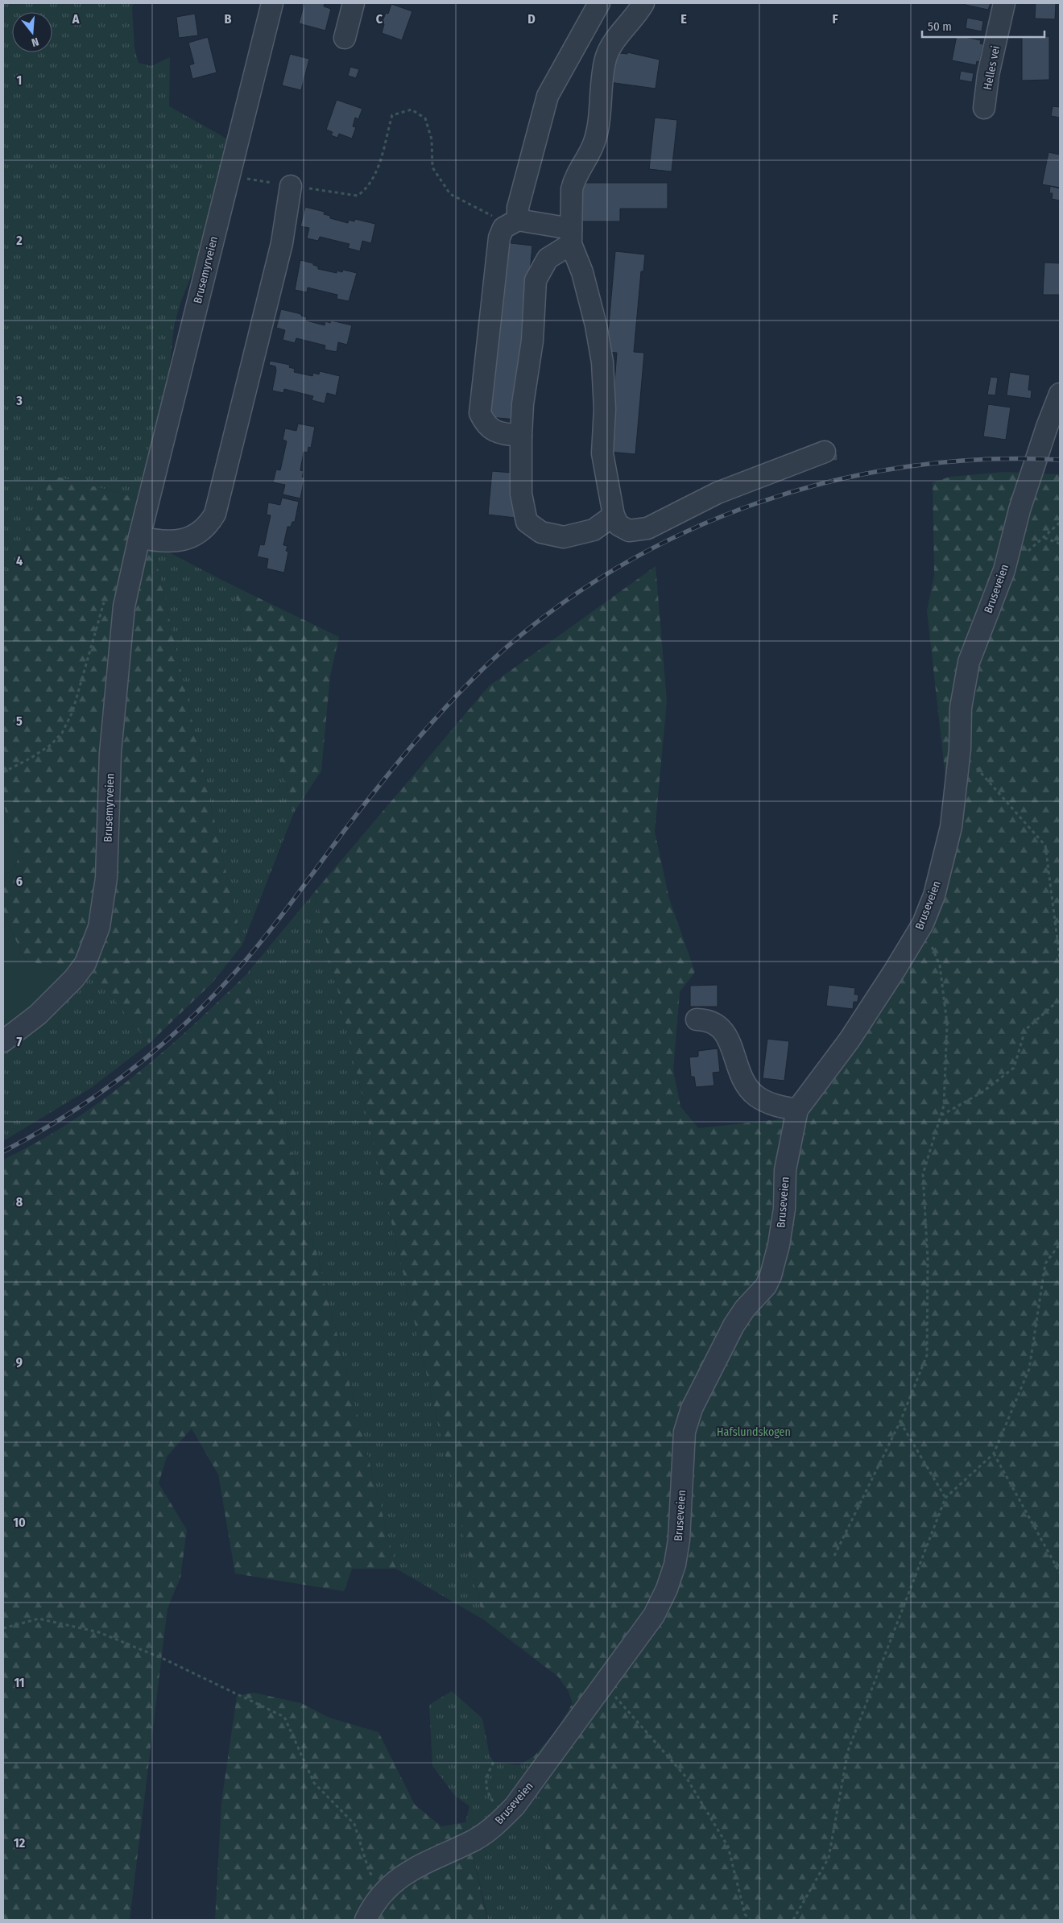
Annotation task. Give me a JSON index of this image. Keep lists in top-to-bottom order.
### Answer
{
  "streets": {
    "street": ["Helles vei", "Brusemyrveien", "Bruseveien"]
  },
  "parks": ["Hafslundskogen"],
  "scale_bar": "50 m",
  "north": "bottom",
  "grid": {
    "columns": [
      "A",
      "B",
      "C",
      "D",
      "E",
      "F"
    ],
    "rows": [
      "1",
      "2",
      "3",
      "4",
      "5",
      "6",
      "7",
      "8",
      "9",
      "10",
      "11",
      "12"
    ]
  }
}
